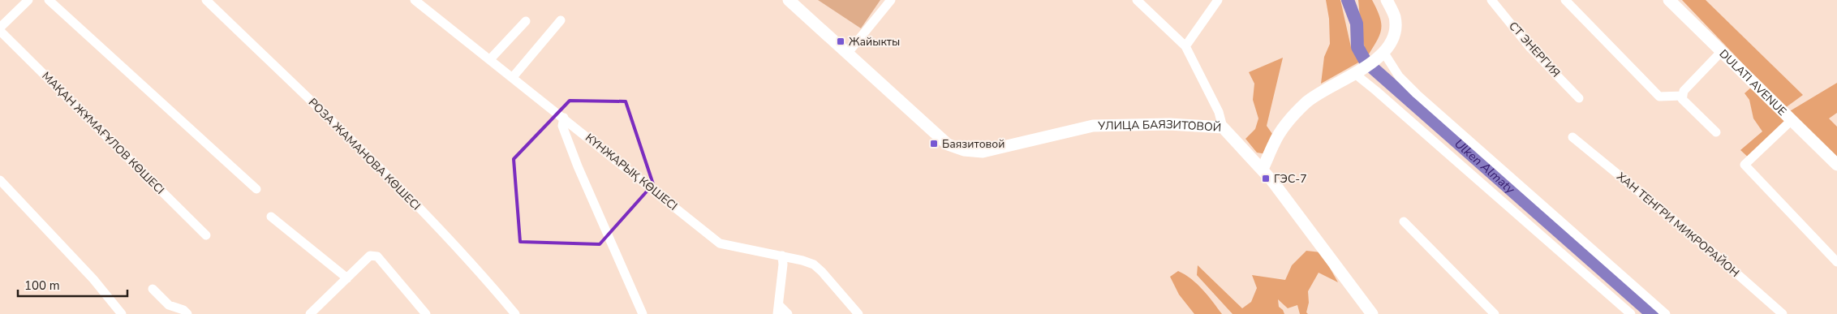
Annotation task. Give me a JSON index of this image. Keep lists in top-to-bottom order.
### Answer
{
  "streets": {
    "street": [
      "СТ ЭНЕРГИЯ",
      "DULATI AVENUE",
      "УЛИЦА БАЯЗИТОВОЙ",
      "МАҚАН ЖҰМАҒҰЛОВ КӨШЕСІ",
      "РОЗА ЖАМАНОВА КӨШЕСІ",
      "КҮНЖАРЫҚ КӨШЕСІ",
      "ХАН ТЕНГРИ МИКРОРАЙОН"
    ]
  },
  "water": ["Ulken Almaty"],
  "places": {
    "transit": ["Жайыкты", "Баязитовой", "ГЭС-7"]
  },
  "scale_bar": "100 m"
}
